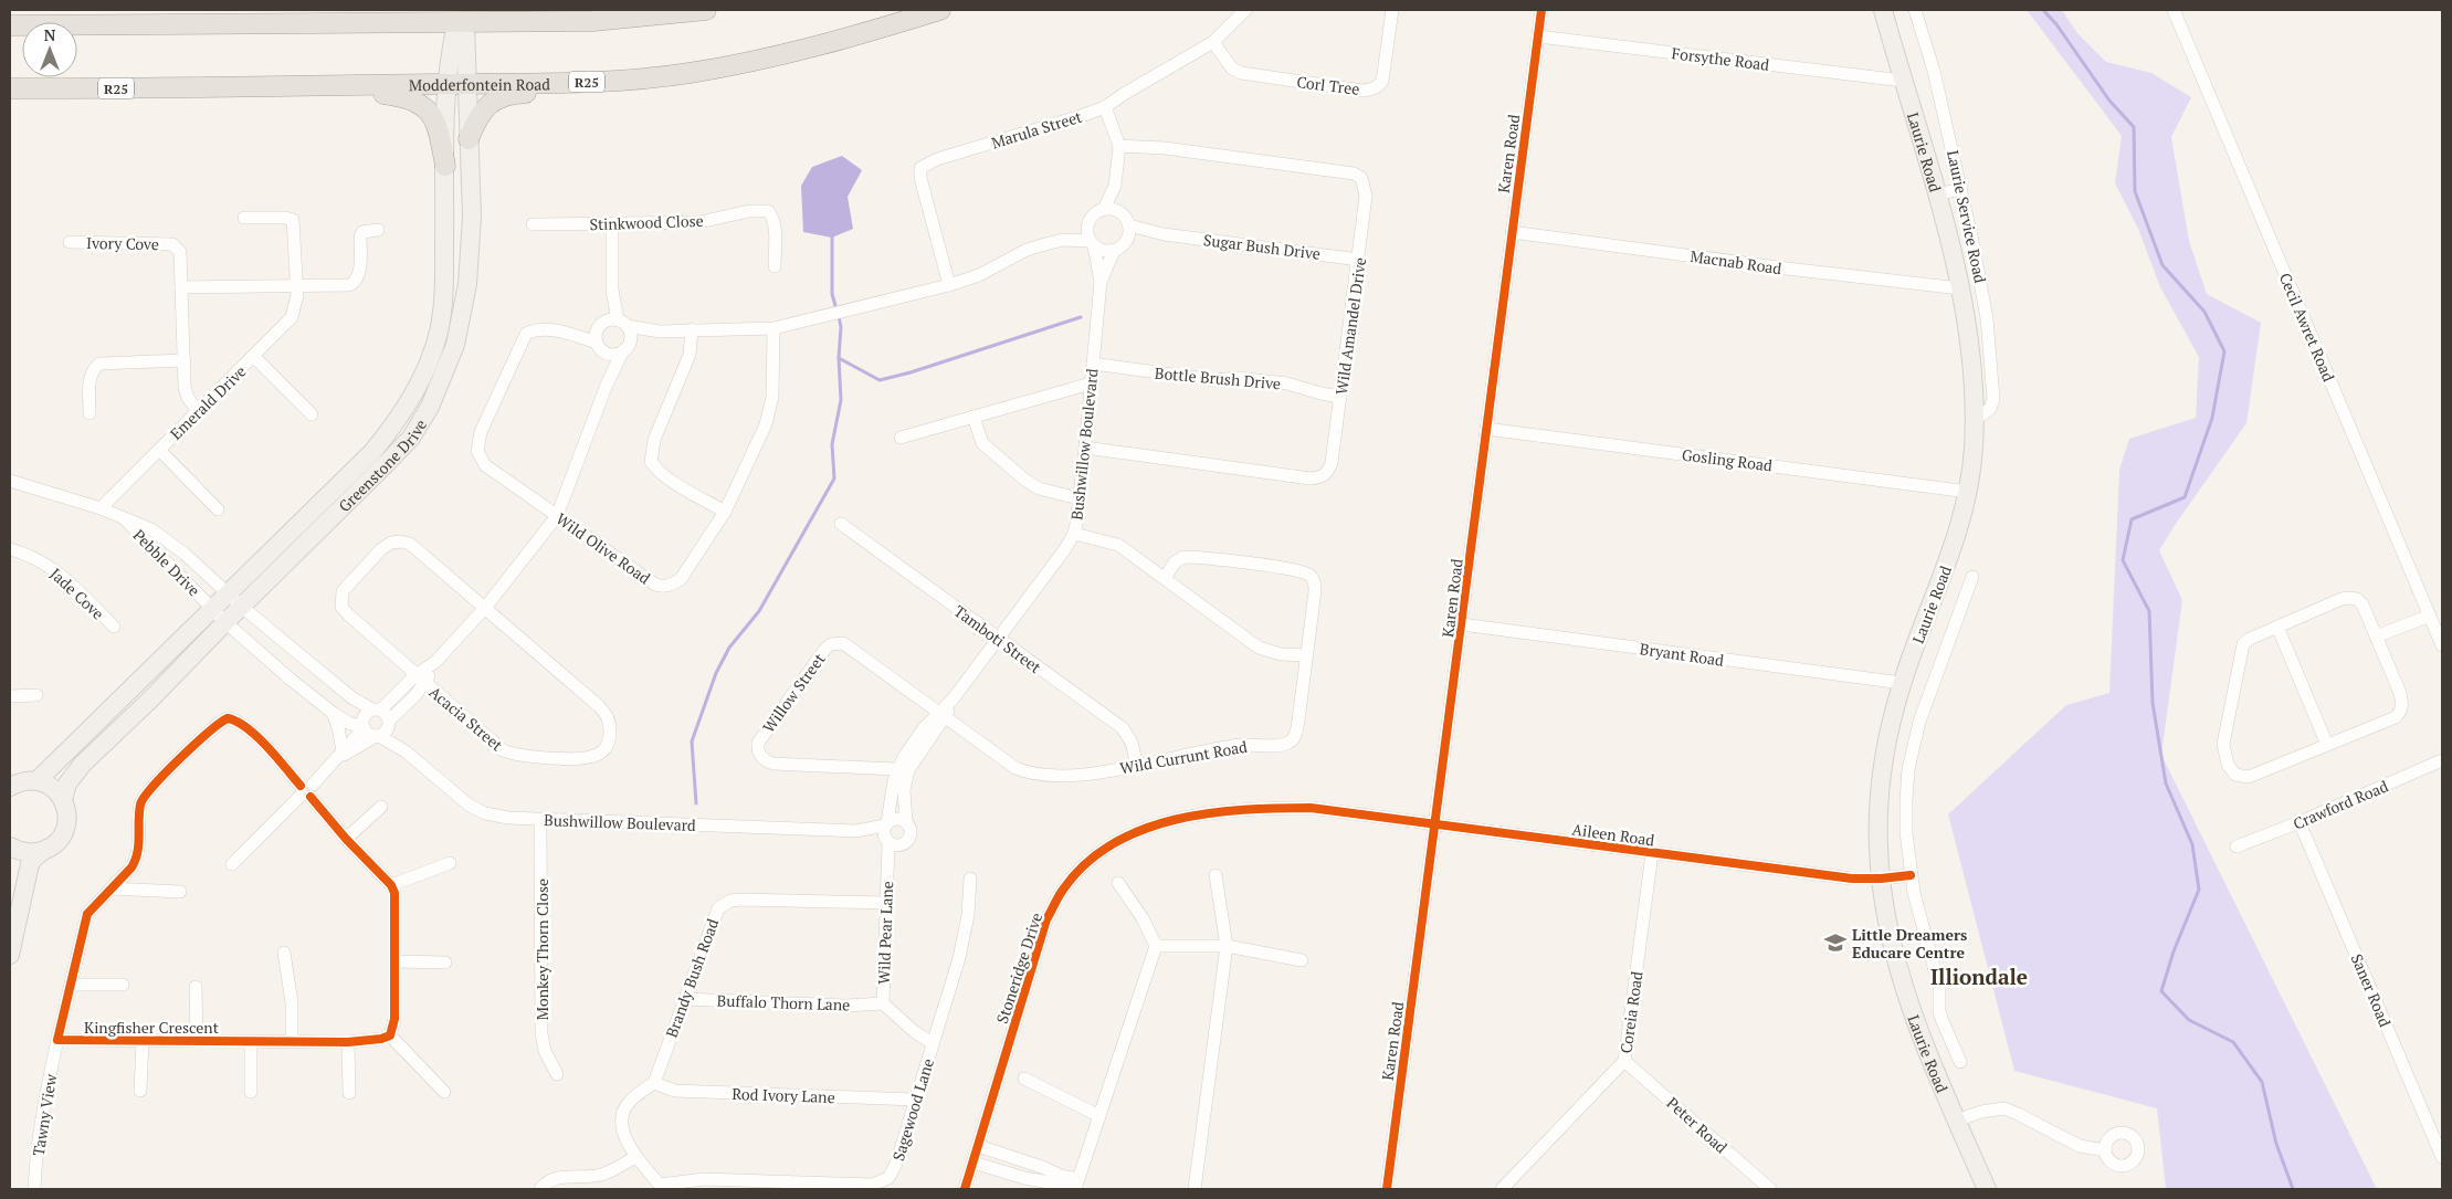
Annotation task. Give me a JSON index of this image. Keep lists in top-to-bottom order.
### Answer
{
  "streets": {
    "main road": [
      "R25",
      "Modderfontein Road",
      "Laurie Road",
      "Greenstone Drive"
    ],
    "street": [
      "Forsythe Road",
      "Corl Tree",
      "Marula Street",
      "Karen Road",
      "Laurie Service Road",
      "Stinkwood Close",
      "Ivory Cove",
      "Sugar Bush Drive",
      "Macnab Road",
      "Wild Amandel Drive",
      "Cecil Awret Road",
      "Bottle Brush Drive",
      "Emerald Drive",
      "Bushwillow Boulevard",
      "Gosling Road",
      "Wild Olive Road",
      "Pebble Drive",
      "Jade Cove",
      "Tamboti Street",
      "Bryant Road",
      "Willow Street",
      "Acacia Street",
      "Wild Currunt Road",
      "Crawford Road",
      "Aileen Road",
      "Wild Pear Lane",
      "Monkey Thorn Close",
      "Stoneridge Drive",
      "Brandy Bush Road",
      "Saner Road",
      "Buffalo Thorn Lane",
      "Coreia Road",
      "Kingfisher Crescent",
      "Rod Ivory Lane",
      "Sagewood Lane",
      "Tawny View",
      "Peter Road"
    ]
  },
  "crossings": [
    ["Forsythe Road", "Laurie Road"],
    ["Forsythe Road", "Karen Road"],
    ["Modderfontein Road", "Greenstone Drive"],
    ["Corl Tree", "Marula Street"],
    ["Laurie Road", "Laurie Service Road"],
    ["Laurie Road", "Macnab Road"],
    ["Laurie Road", "Gosling Road"],
    ["Laurie Road", "Bryant Road"],
    ["Laurie Road", "Aileen Road"],
    ["Karen Road", "Macnab Road"],
    ["Karen Road", "Gosling Road"],
    ["Karen Road", "Bryant Road"],
    ["Karen Road", "Aileen Road"],
    ["Sugar Bush Drive", "Wild Amandel Drive"],
    ["Sugar Bush Drive", "Bushwillow Boulevard"],
    ["Wild Amandel Drive", "Bottle Brush Drive"],
    ["Wild Amandel Drive", "Bushwillow Boulevard"],
    ["Bottle Brush Drive", "Bushwillow Boulevard"],
    ["Emerald Drive", "Pebble Drive"],
    ["Bushwillow Boulevard", "Greenstone Drive"],
    ["Bushwillow Boulevard", "Pebble Drive"],
    ["Bushwillow Boulevard", "Tamboti Street"],
    ["Bushwillow Boulevard", "Willow Street"],
    ["Bushwillow Boulevard", "Wild Currunt Road"],
    ["Bushwillow Boulevard", "Wild Pear Lane"],
    ["Bushwillow Boulevard", "Monkey Thorn Close"],
    ["Greenstone Drive", "Pebble Drive"],
    ["Tamboti Street", "Wild Currunt Road"],
    ["Willow Street", "Wild Currunt Road"],
    ["Crawford Road", "Saner Road"],
    ["Aileen Road", "Stoneridge Drive"],
    ["Aileen Road", "Coreia Road"],
    ["Wild Pear Lane", "Brandy Bush Road"],
    ["Wild Pear Lane", "Buffalo Thorn Lane"],
    ["Wild Pear Lane", "Sagewood Lane"],
    ["Brandy Bush Road", "Buffalo Thorn Lane"],
    ["Brandy Bush Road", "Rod Ivory Lane"],
    ["Coreia Road", "Peter Road"],
    ["Kingfisher Crescent", "Tawny View"],
    ["Rod Ivory Lane", "Sagewood Lane"]
  ],
  "districts": ["Illiondale"],
  "places": {
    "school or university": ["Little Dreamers Educare Centre"]
  },
  "north": "top"
}
